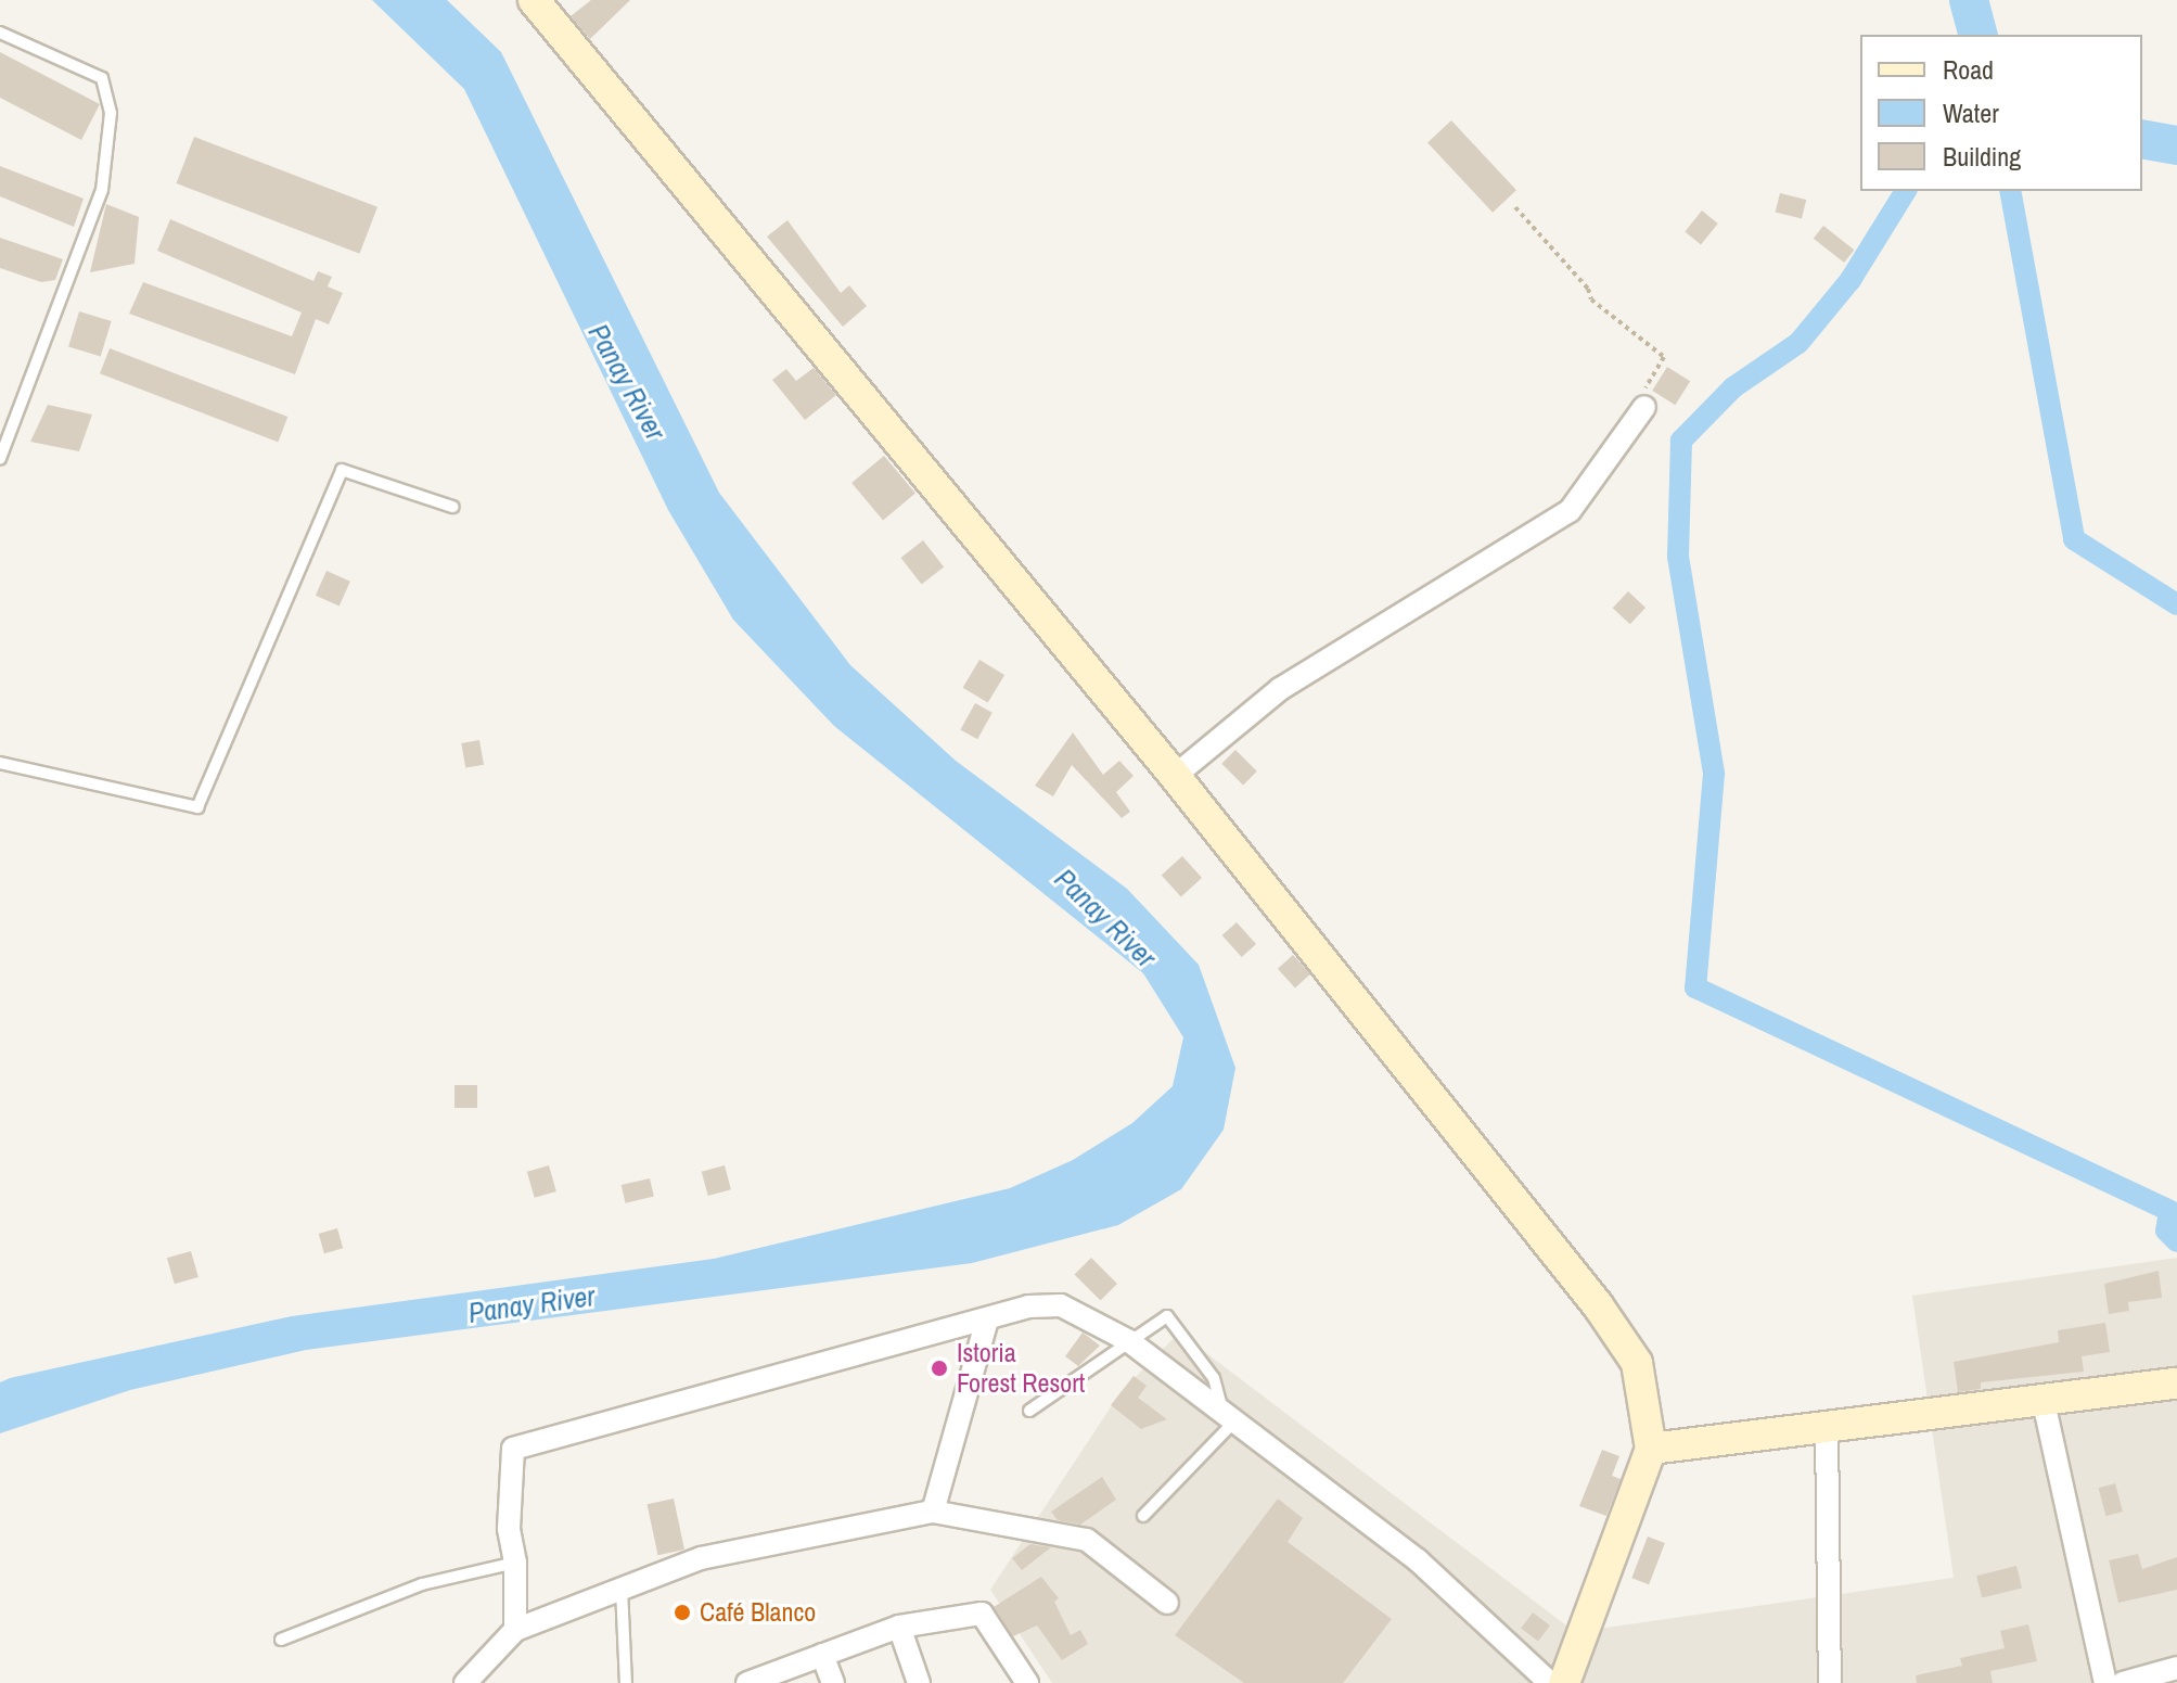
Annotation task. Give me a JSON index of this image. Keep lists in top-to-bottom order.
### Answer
{
  "water": ["Panay River"],
  "places": ["Istoria Forest Resort", "Café Blanco"],
  "legend": ["Road", "Water", "Building"]
}
